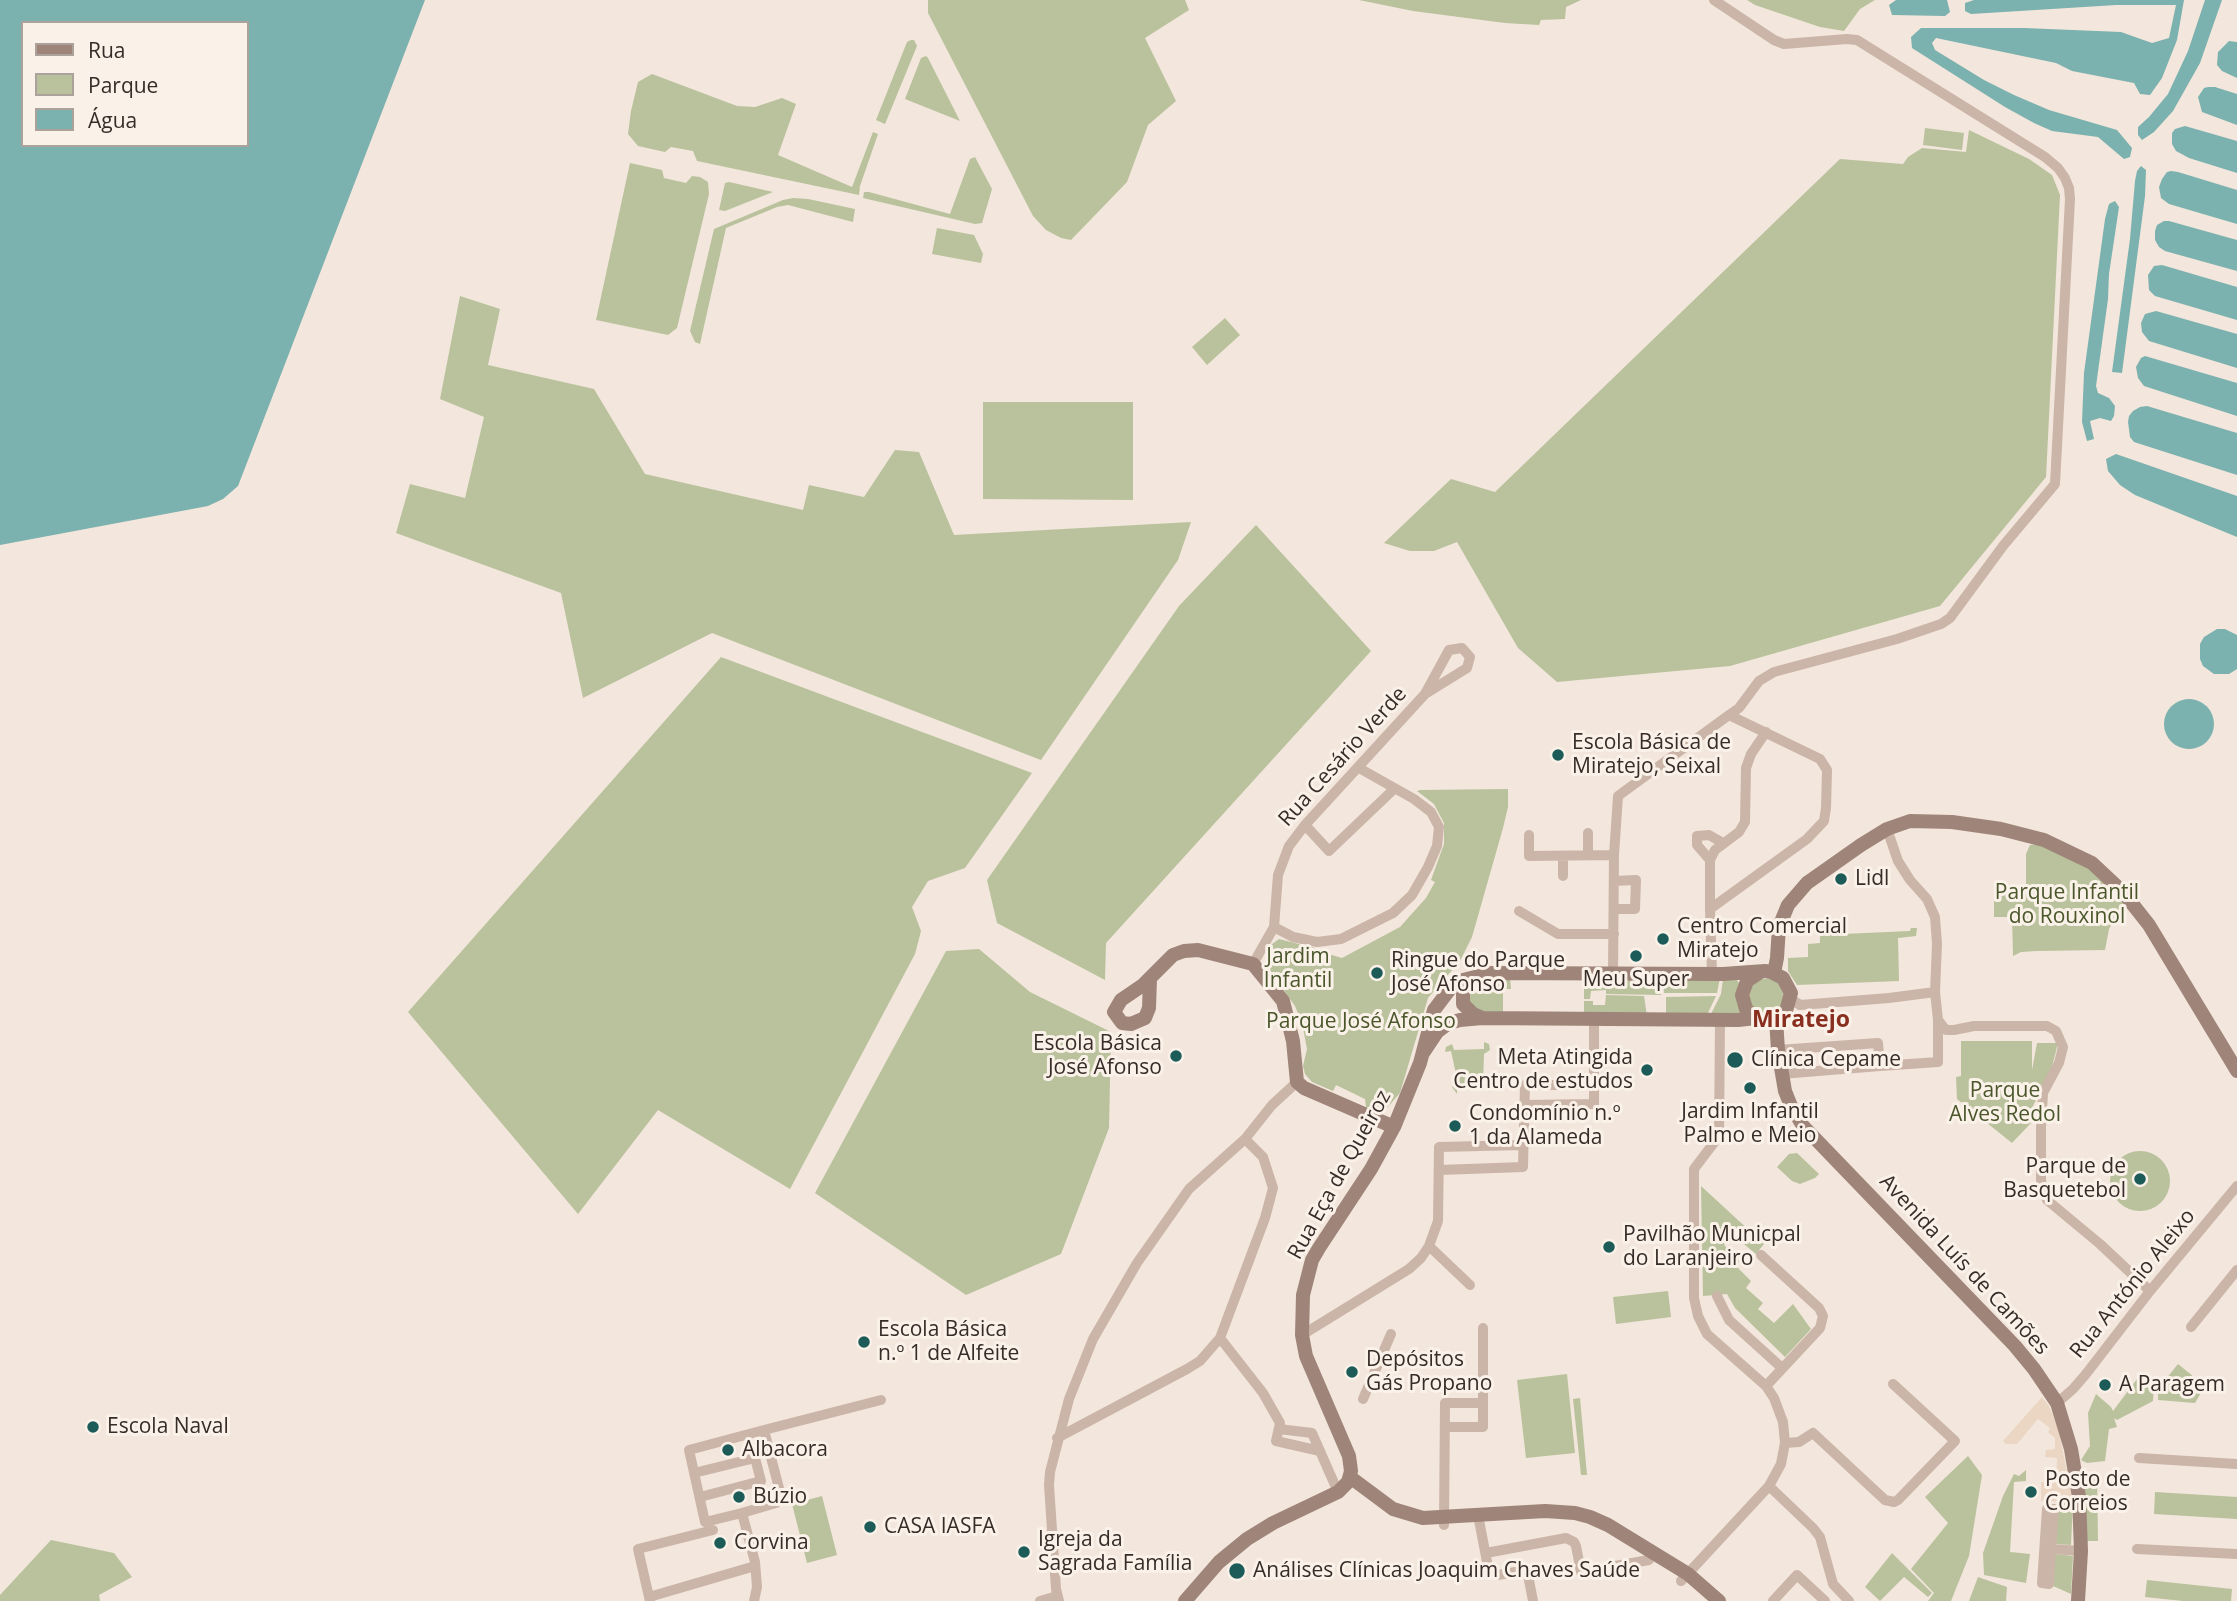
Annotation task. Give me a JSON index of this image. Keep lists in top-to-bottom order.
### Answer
{
  "streets": {
    "main road": ["Rua Eça de Queiroz", "Avenida Luís de Camões"],
    "street": ["Rua Cesário Verde", "Rua António Aleixo"]
  },
  "crossings": [
    ["Avenida Luís de Camões", "Rua António Aleixo"]
  ],
  "districts": ["Miratejo"],
  "parks": [
    "Parque Infantil do Rouxinol",
    "Jardim Infantil",
    "Parque José Afonso",
    "Parque Alves Redol"
  ],
  "places": [
    "Escola Básica de Miratejo, Seixal",
    "Lidl",
    "Centro Comercial Miratejo",
    "Meu Super",
    "Ringue do Parque José Afonso",
    "Escola Básica José Afonso",
    "Clínica Cepame",
    "Meta Atingida Centro de estudos",
    "Jardim Infantil Palmo e Meio",
    "Condomínio n.º 1 da Alameda",
    "Parque de Basquetebol",
    "Pavilhão Municpal do Laranjeiro",
    "Escola Básica n.º 1 de Alfeite",
    "Depósitos Gás Propano",
    "A Paragem",
    "Escola Naval",
    "Albacora",
    "Posto de Correios",
    "Búzio",
    "CASA IASFA",
    "Corvina",
    "Igreja da Sagrada Família",
    "Análises Clínicas Joaquim Chaves Saúde"
  ],
  "legend": ["Rua", "Parque", "Água"]
}
